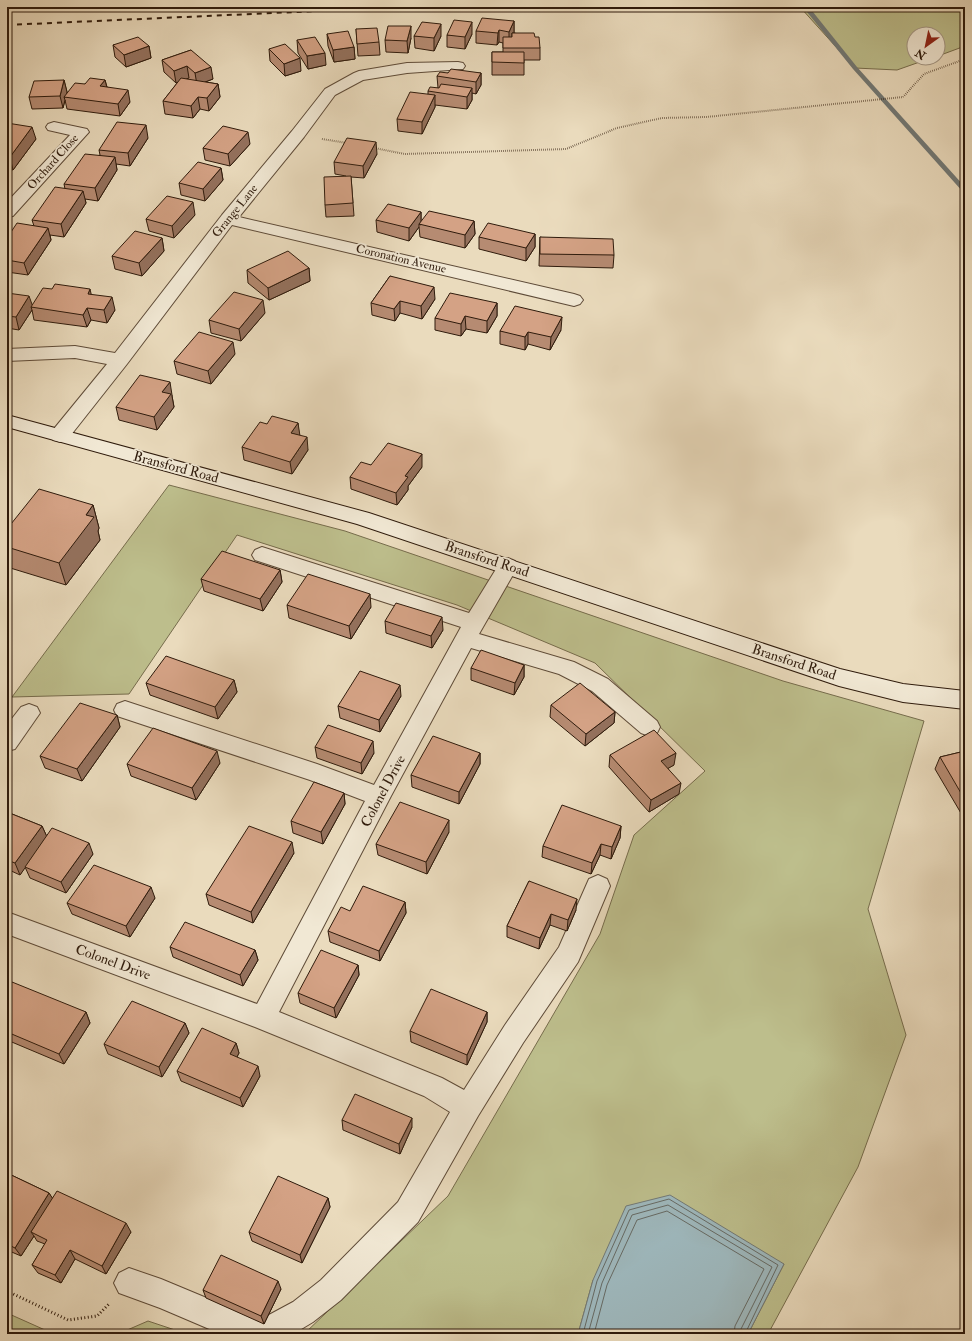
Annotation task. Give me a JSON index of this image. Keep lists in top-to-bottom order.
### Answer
{
  "streets": {
    "street": [
      "Orchard Close",
      "Grange Lane",
      "Coronation Avenue",
      "Bransford Road",
      "Colonel Drive"
    ]
  },
  "crossings": [
    ["Grange Lane", "Coronation Avenue"],
    ["Grange Lane", "Bransford Road"],
    ["Bransford Road", "Colonel Drive"]
  ],
  "north": "bottom left"
}
